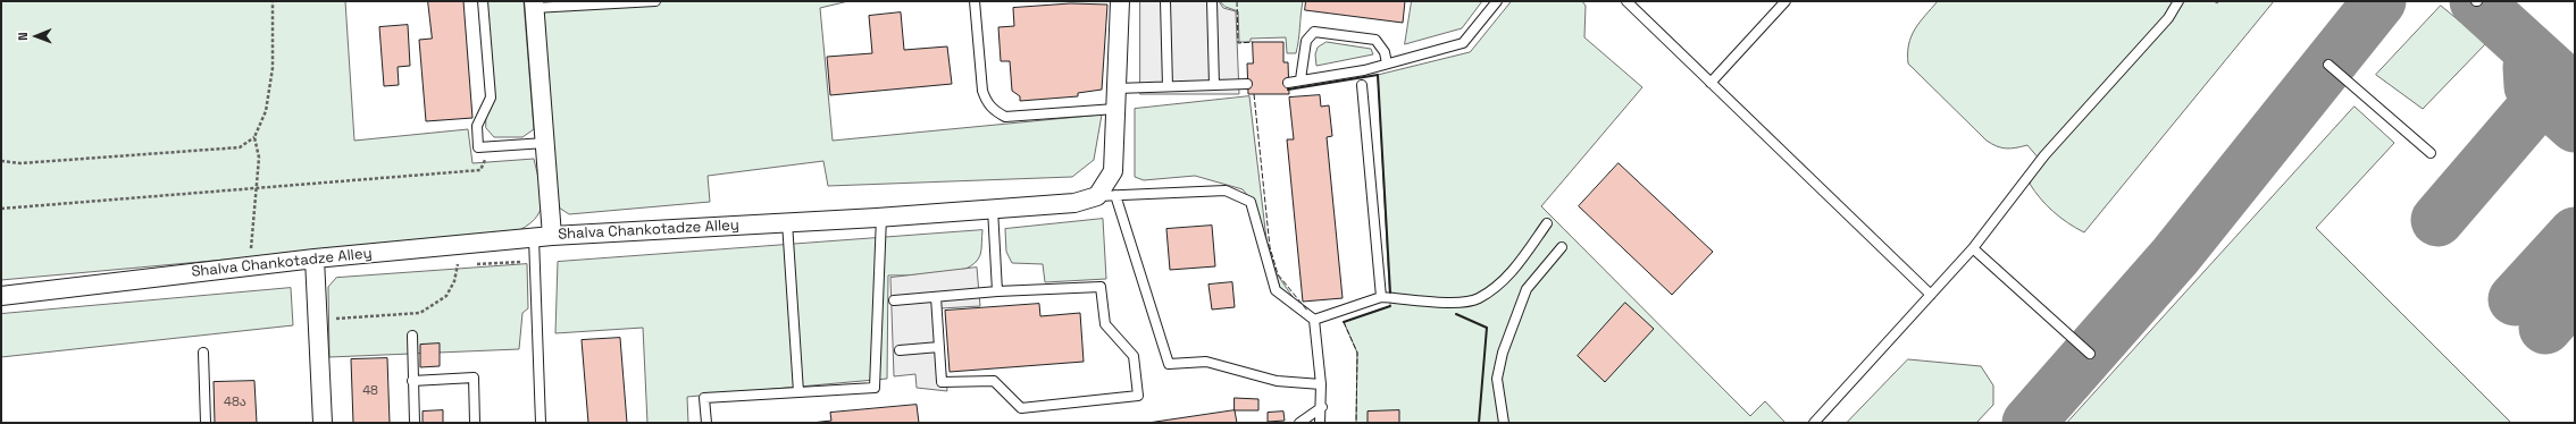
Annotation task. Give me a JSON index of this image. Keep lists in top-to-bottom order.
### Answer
{
  "streets": {
    "street": ["Shalva Chankotadze Alley"]
  },
  "house_numbers": ["48", "48ა"],
  "north": "left"
}
